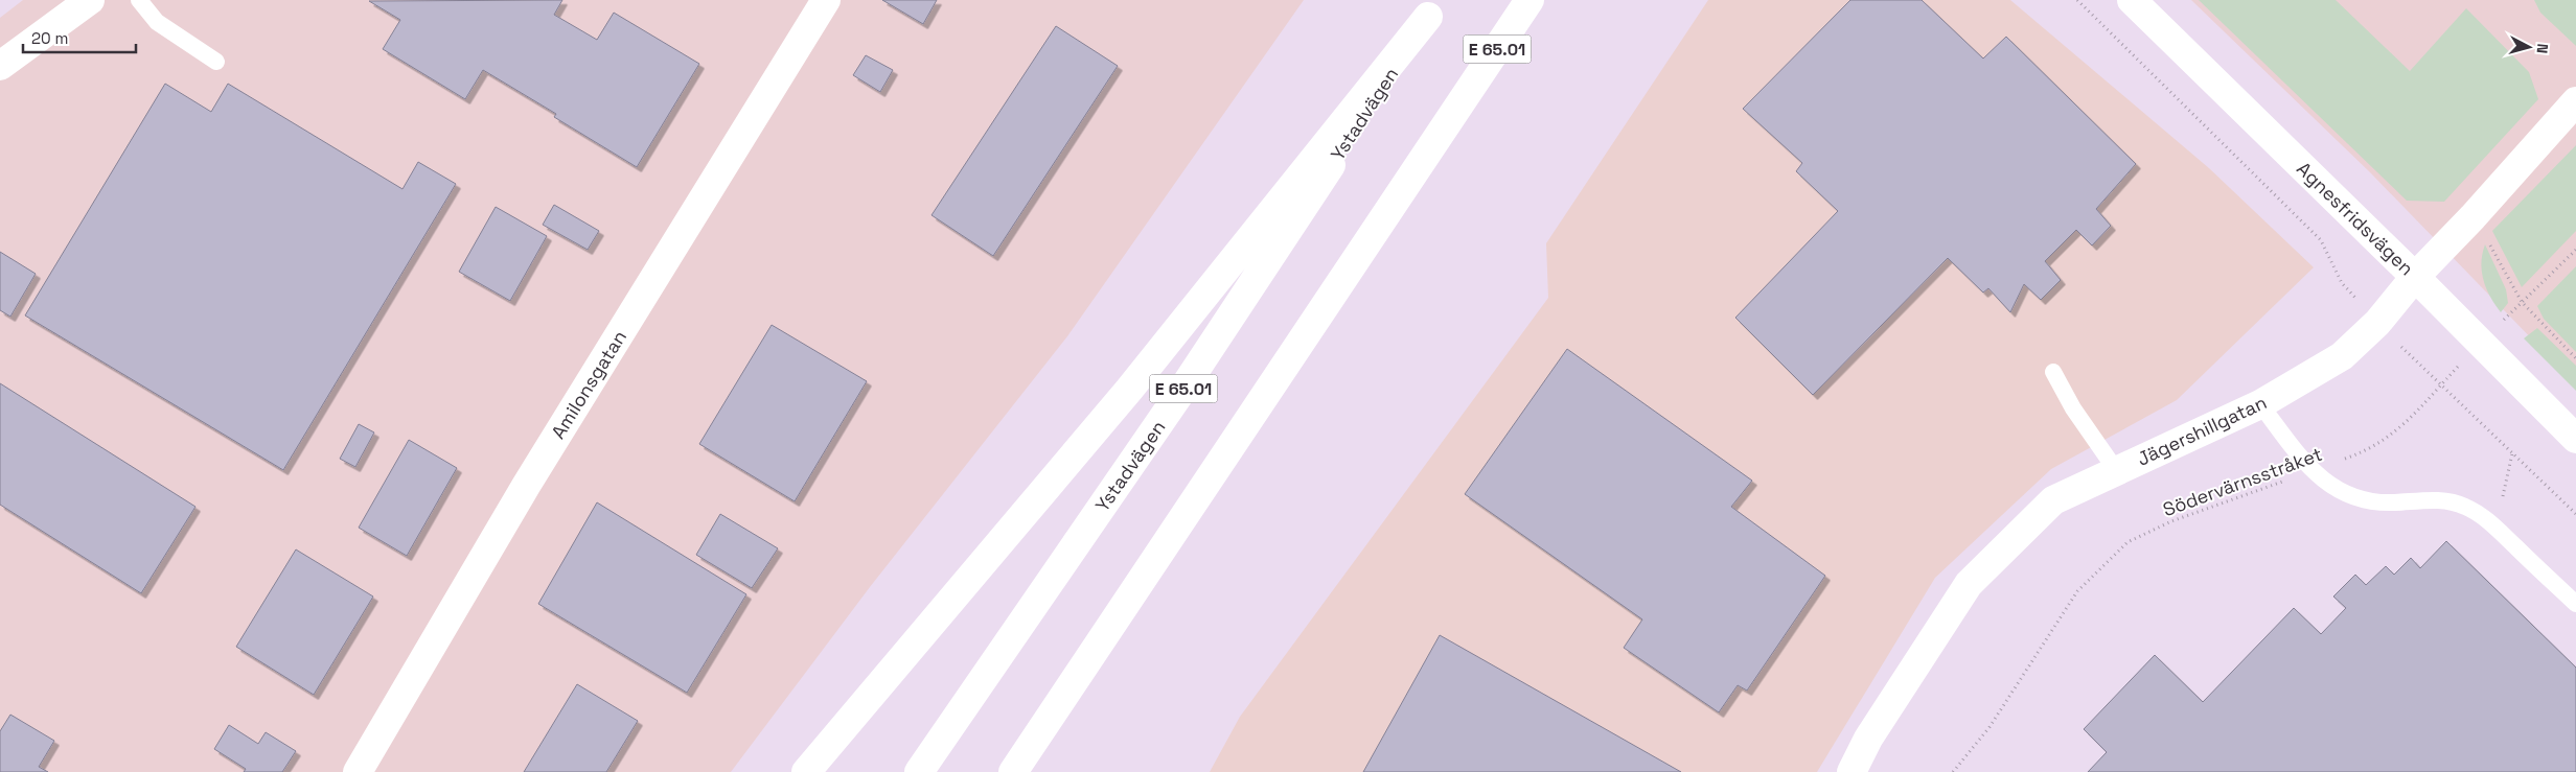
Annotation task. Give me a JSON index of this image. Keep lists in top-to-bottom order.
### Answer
{
  "streets": {
    "main road": [
      "E 65.01",
      "Ystadvägen",
      "Agnesfridsvägen",
      "Amilonsgatan",
      "Jägershillgatan"
    ],
    "path": ["Södervärnsstråket"]
  },
  "crossings": [
    ["Agnesfridsvägen", "Jägershillgatan"],
    ["Agnesfridsvägen", "Södervärnsstråket"]
  ],
  "scale_bar": "20 m",
  "north": "right"
}
